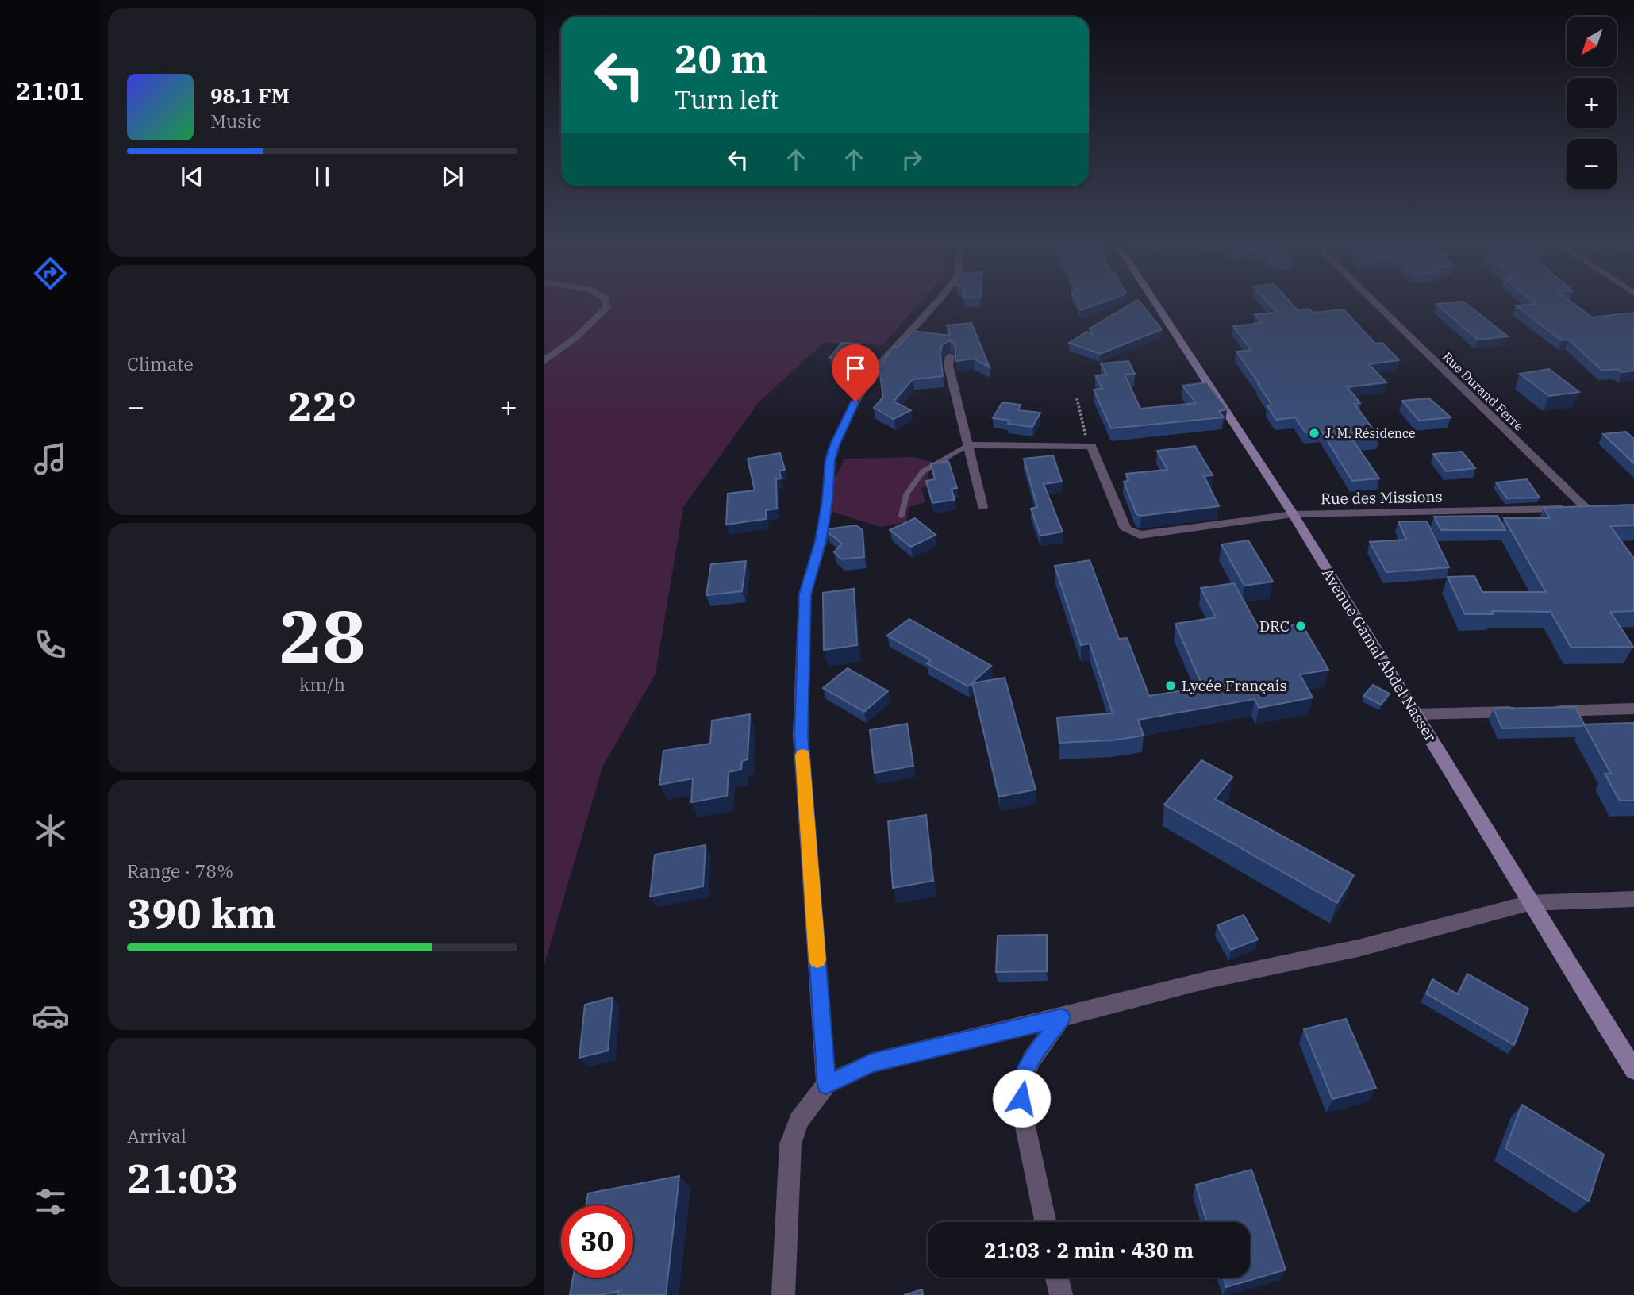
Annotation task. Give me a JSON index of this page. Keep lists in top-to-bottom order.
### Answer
{
  "streets": {
    "street": ["Rue Durand Ferre", "Rue des Missions", "Avenue Gamal Abdel Nasser"]
  },
  "crossings": [
    ["Rue Durand Ferre", "Rue des Missions"],
    ["Rue des Missions", "Avenue Gamal Abdel Nasser"]
  ],
  "places": ["J. M. Résidence", "DRC", "Lycée Français"],
  "north": "bottom left",
  "page": {
    "tabs": "21:01",
    "map_buttons": ["+", "−"],
    "turn": ["20 m", "Turn left"],
    "song": ["98.1 FM", "Music"],
    "tile": [
      "Climate",
      ["28", "km/h"],
      ["Range · 78%", "390 km"],
      ["Arrival", "21:03"]
    ],
    "heat": ["−", "22°", "+"],
    "limit": "30",
    "trip": "21:03 · 2 min · 430 m"
  }
}
